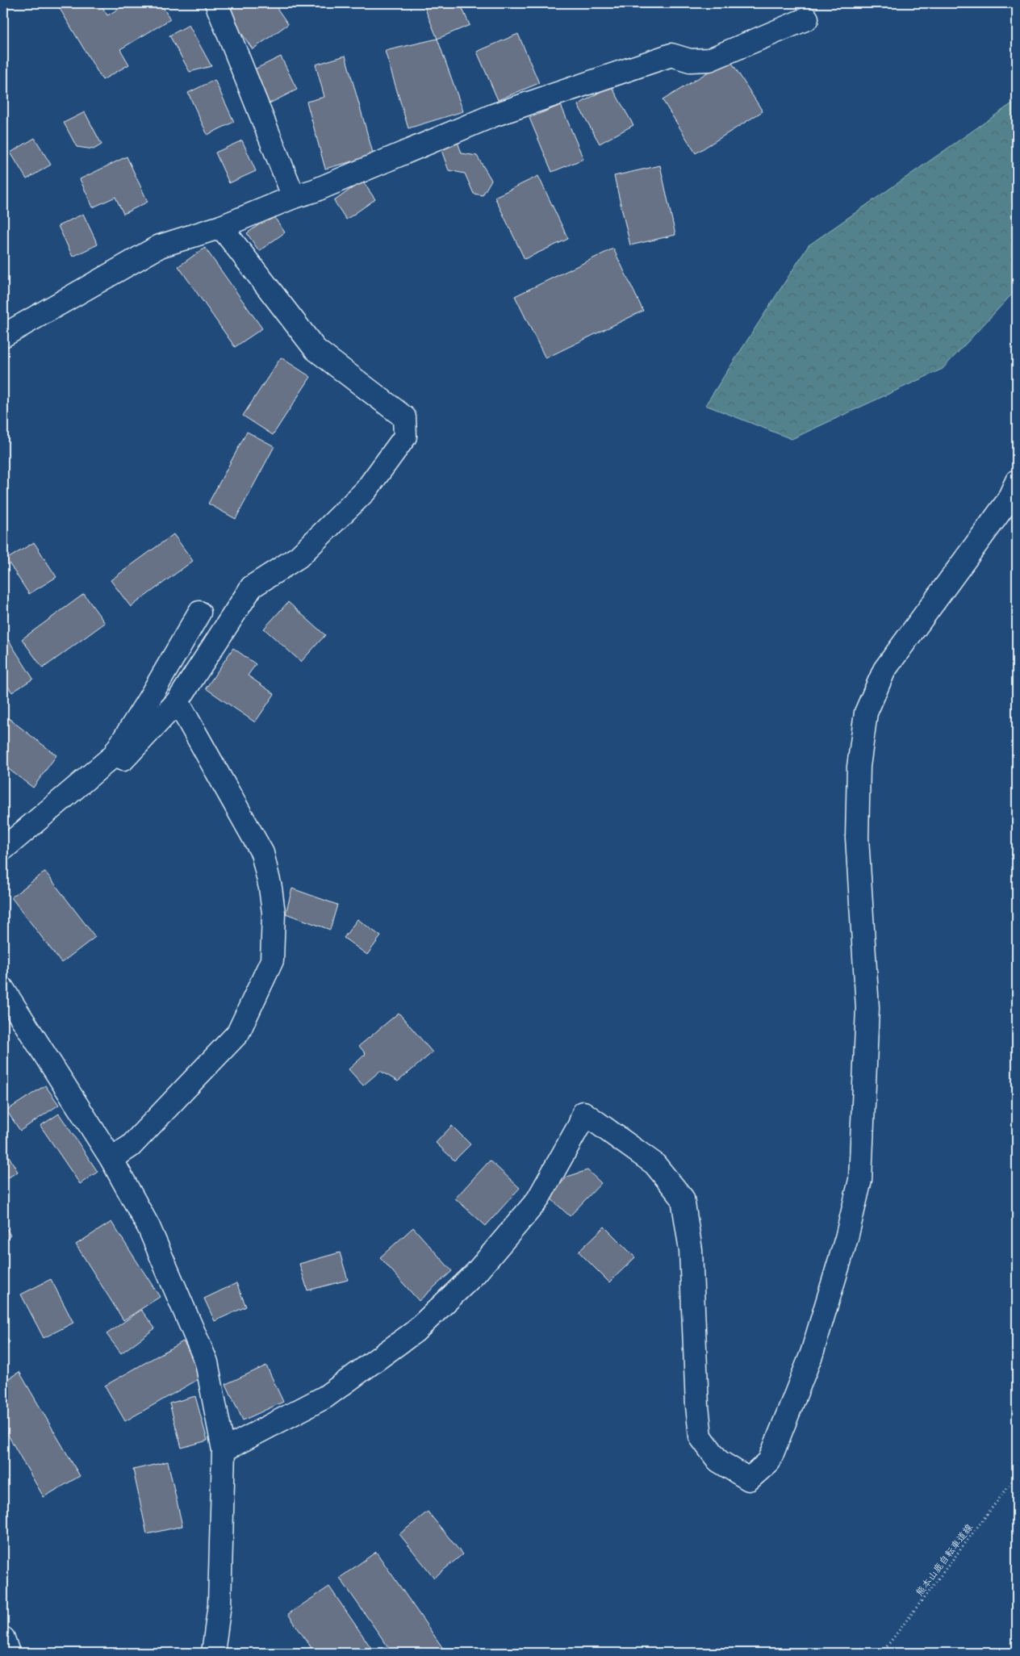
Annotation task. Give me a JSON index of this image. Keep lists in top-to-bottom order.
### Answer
{
  "streets": {
    "path": ["熊本山鹿自転車道線"]
  }
}
